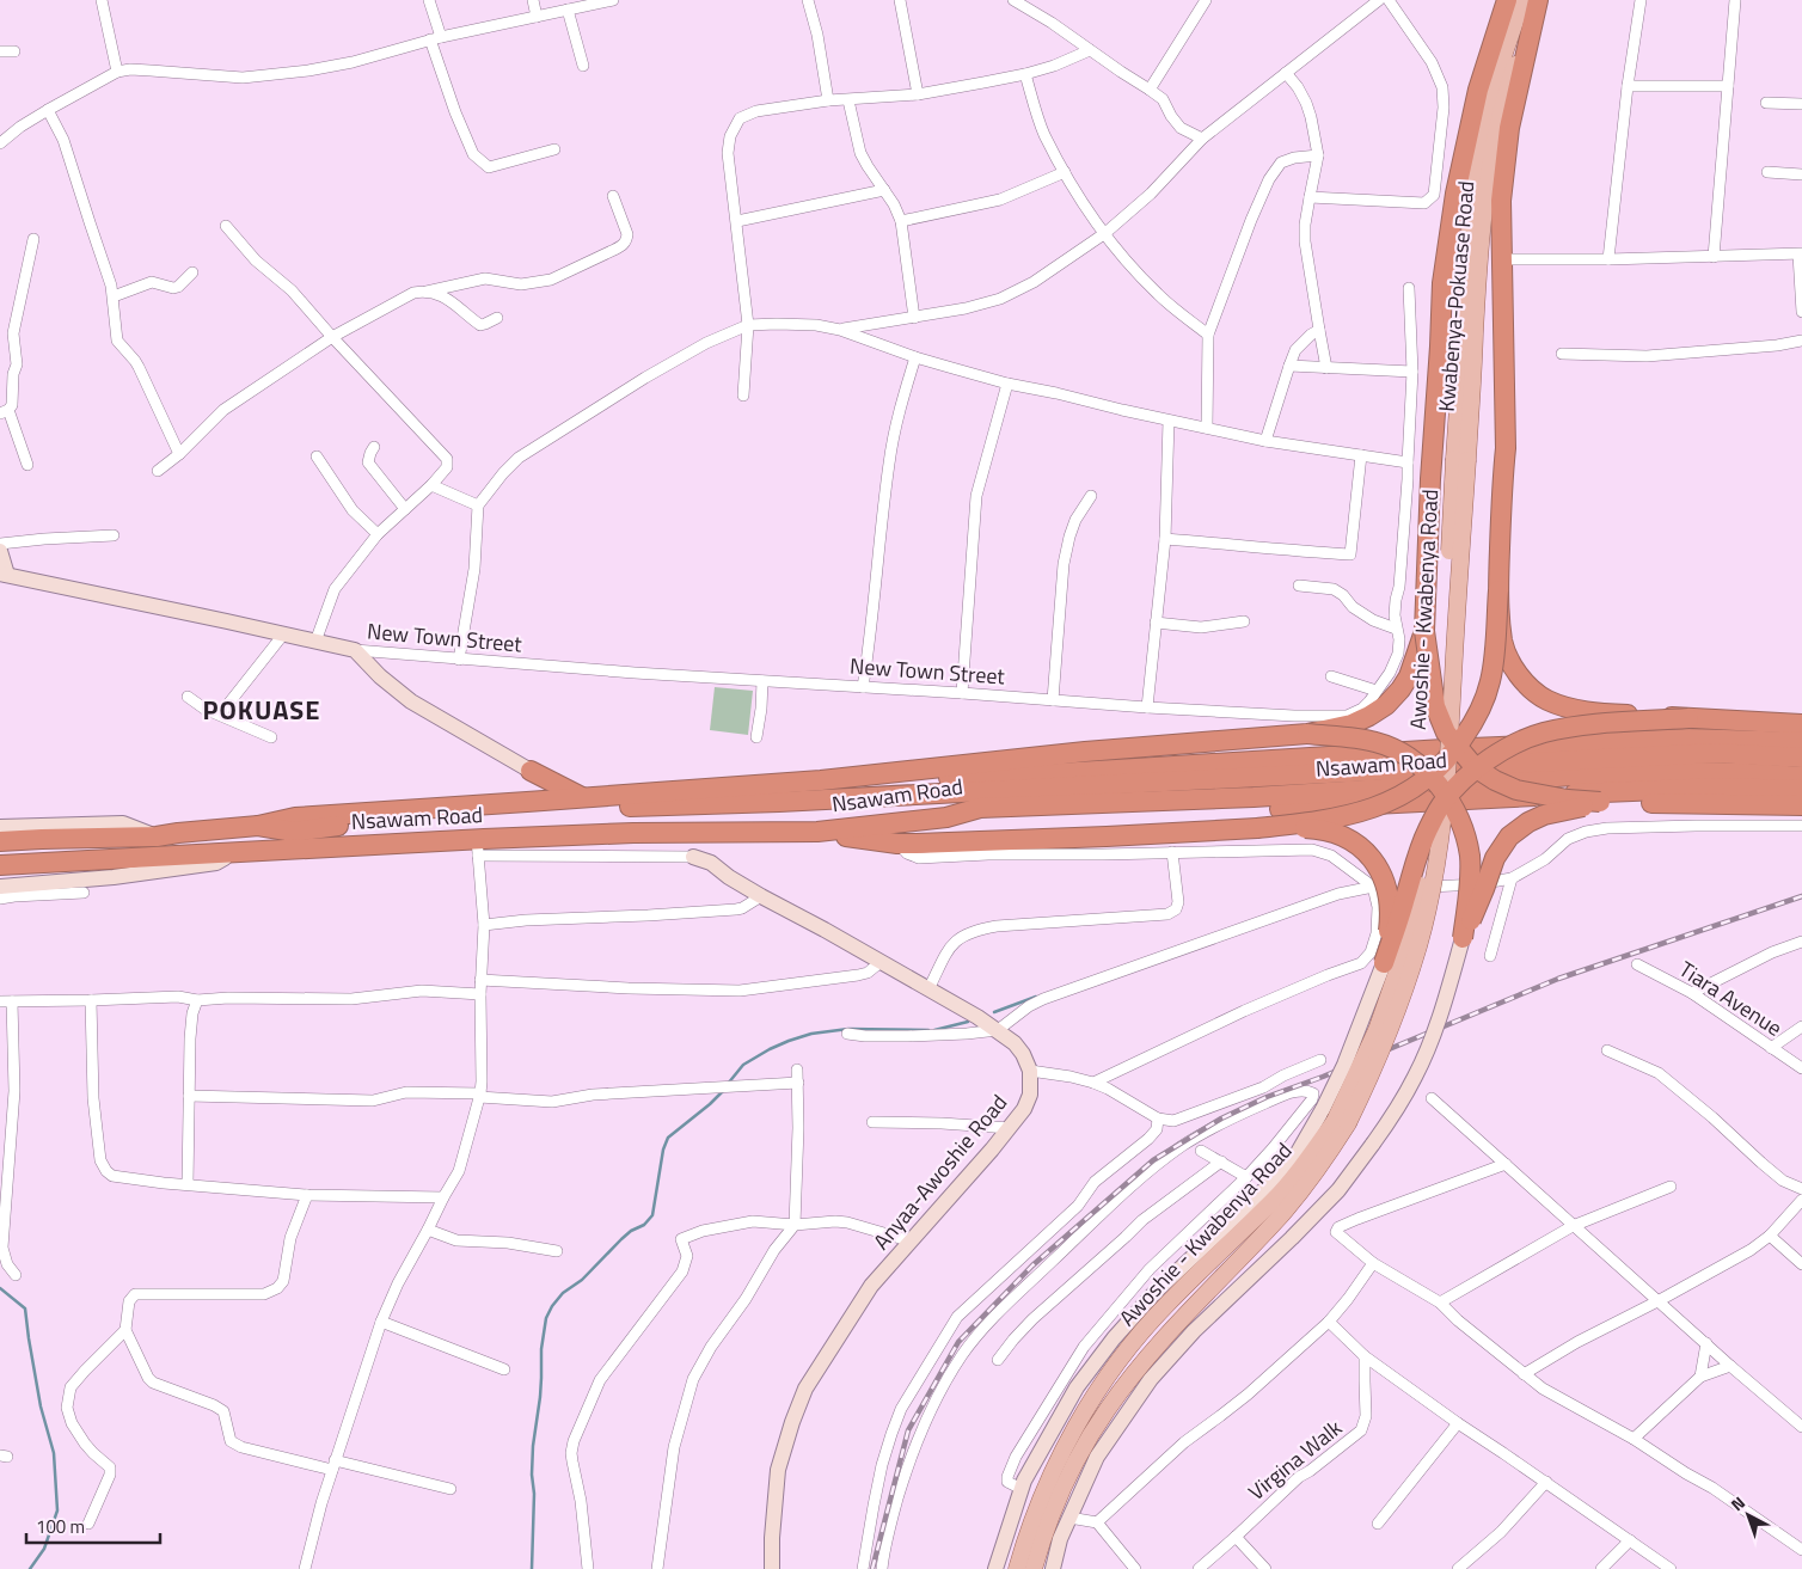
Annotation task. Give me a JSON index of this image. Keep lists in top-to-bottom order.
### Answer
{
  "streets": {
    "highway": ["Nsawam Road"],
    "main road": ["Kwabenya-Pokuase Road", "Awoshie - Kwabenya Road"],
    "street": [
      "New Town Street",
      "Tiara Avenue",
      "Anyaa-Awoshie Road",
      "Virgina Walk"
    ]
  },
  "crossings": [
    ["Kwabenya-Pokuase Road", "Awoshie - Kwabenya Road"]
  ],
  "districts": ["POKUASE"],
  "scale_bar": "100 m",
  "north": "top left"
}
